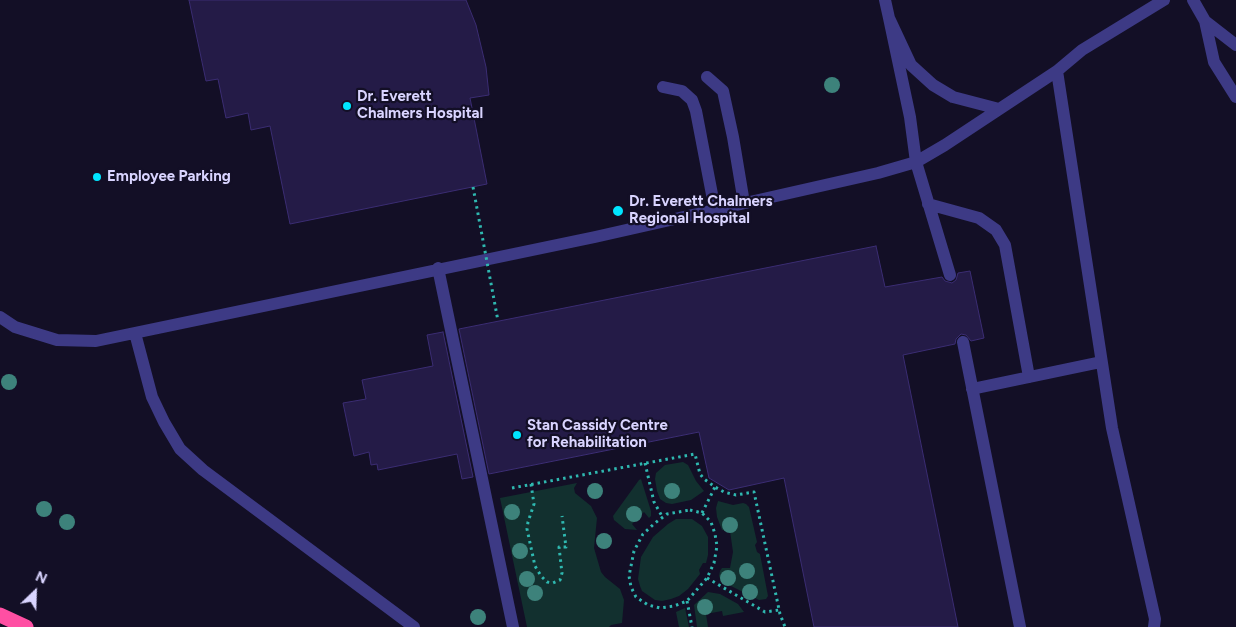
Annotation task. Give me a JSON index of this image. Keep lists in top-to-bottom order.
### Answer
{
  "places": [
    "Dr. Everett Chalmers Hospital",
    "Employee Parking",
    "Dr. Everett Chalmers Regional Hospital",
    "Stan Cassidy Centre for Rehabilitation"
  ],
  "north": "top right"
}
